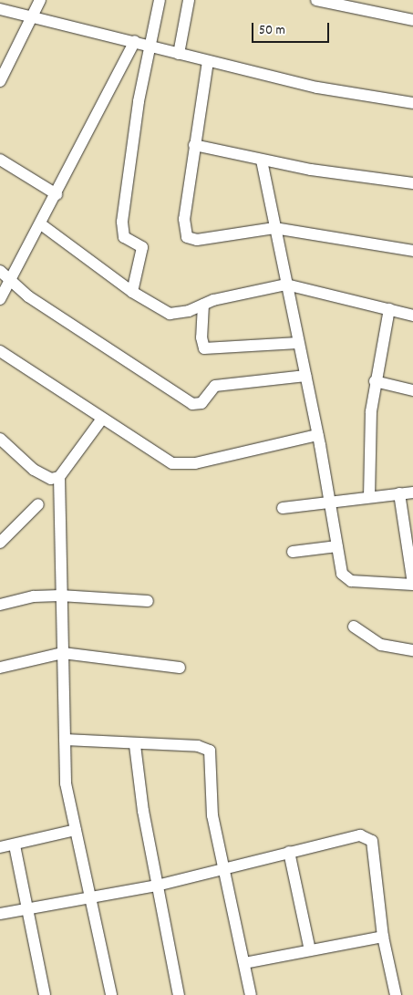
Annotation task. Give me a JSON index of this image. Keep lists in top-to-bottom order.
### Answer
{
  "scale_bar": "50 m"
}
